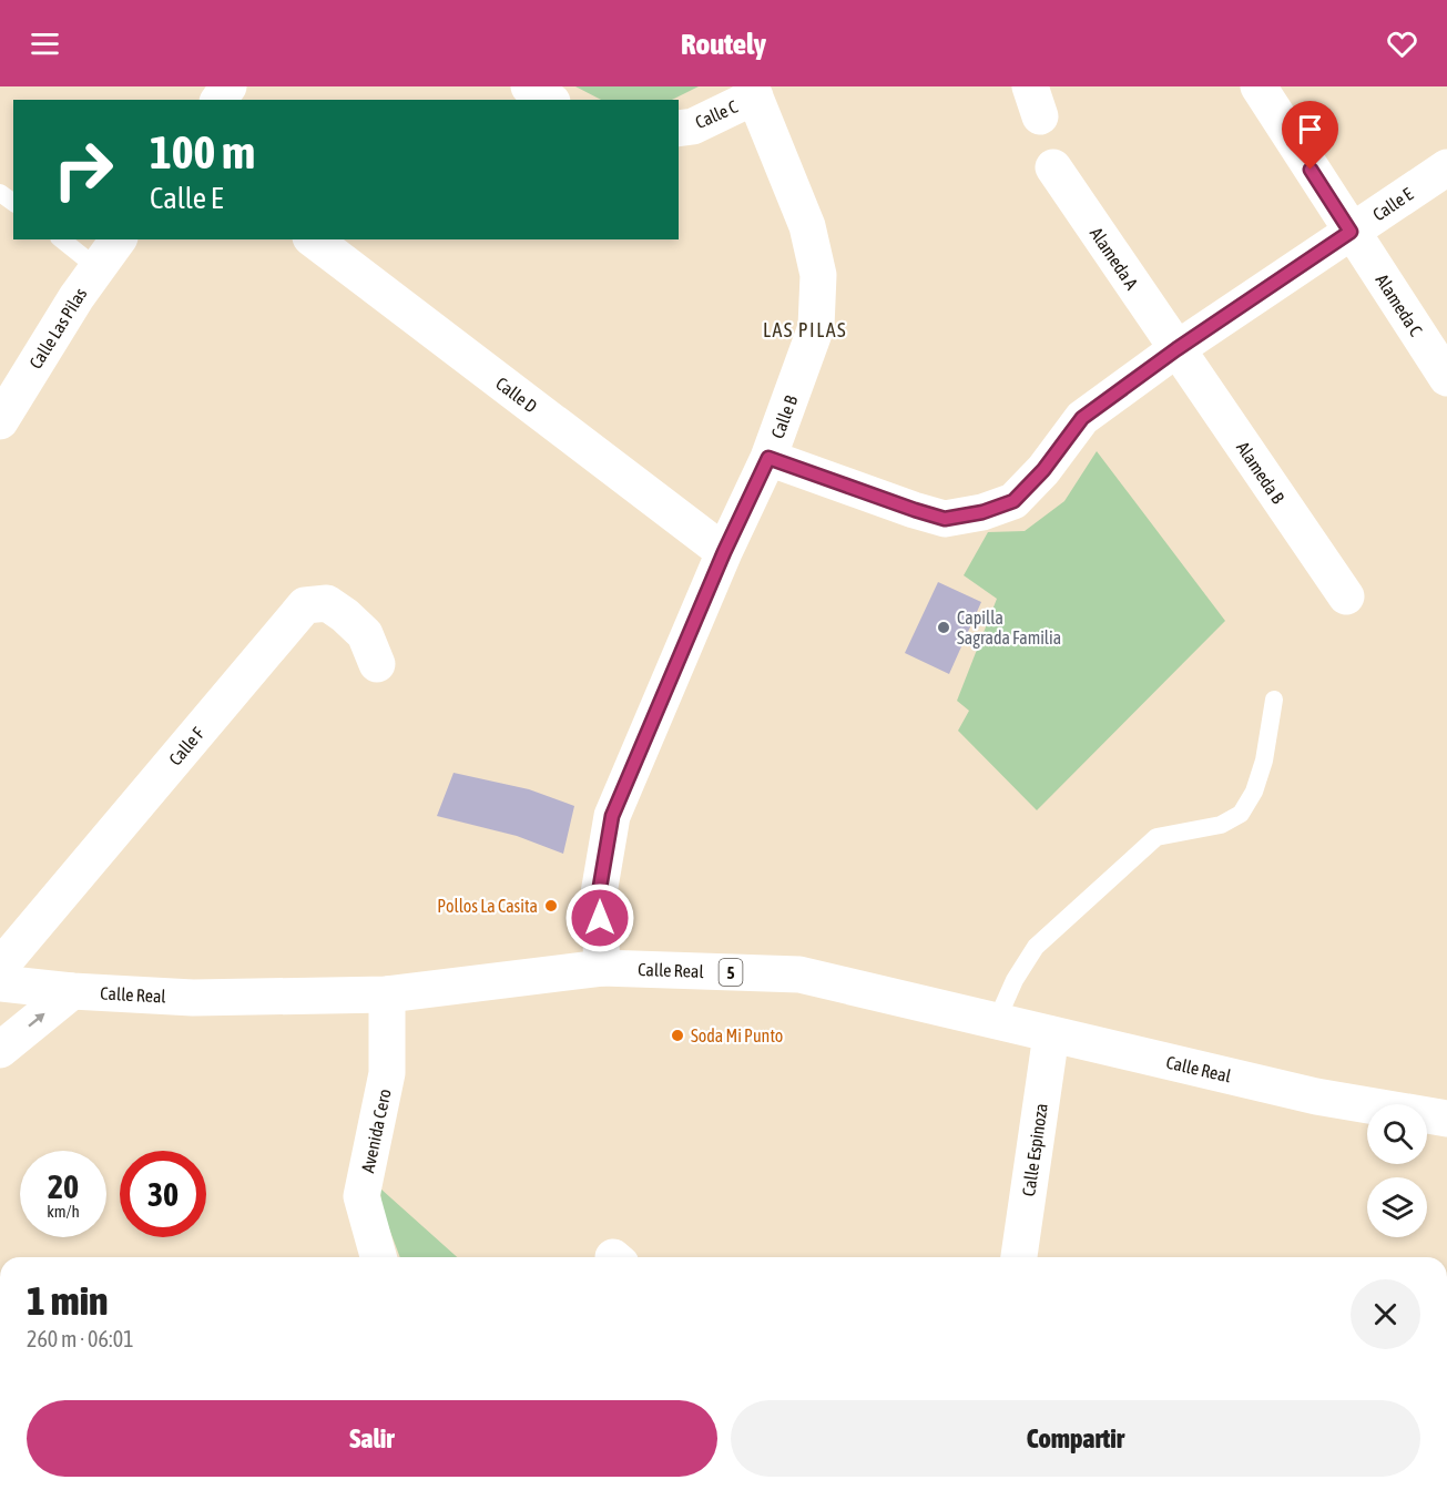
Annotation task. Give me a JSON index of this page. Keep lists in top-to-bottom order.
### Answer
{
  "streets": {
    "street": [
      "Calle C",
      "Calle E",
      "Alameda A",
      "Alameda C",
      "Calle Las Pilas",
      "Calle D",
      "Calle B",
      "Alameda B",
      "Calle F",
      "Calle Real",
      "5",
      "Avenida Cero",
      "Calle Espinoza"
    ]
  },
  "crossings": [
    ["Calle C", "Calle B"],
    ["Calle E", "Alameda A"],
    ["Calle E", "Alameda C"],
    ["Calle E", "Calle B"],
    ["Calle E", "Alameda B"],
    ["Alameda A", "Alameda B"],
    ["Calle D", "Calle B"],
    ["Calle B", "Calle Real"],
    ["Calle Real", "Avenida Cero"],
    ["Calle Real", "Calle Espinoza"]
  ],
  "districts": ["LAS PILAS"],
  "places": ["Capilla Sagrada Familia", "Pollos La Casita", "Soda Mi Punto"],
  "page": {
    "header": "Routely",
    "turn": ["100 m", "Calle E"],
    "speed": "20 km/h",
    "limit": "30",
    "heading": ["1 min", "260 m · 06:01"],
    "buttons": ["Salir", "Compartir"]
  }
}
